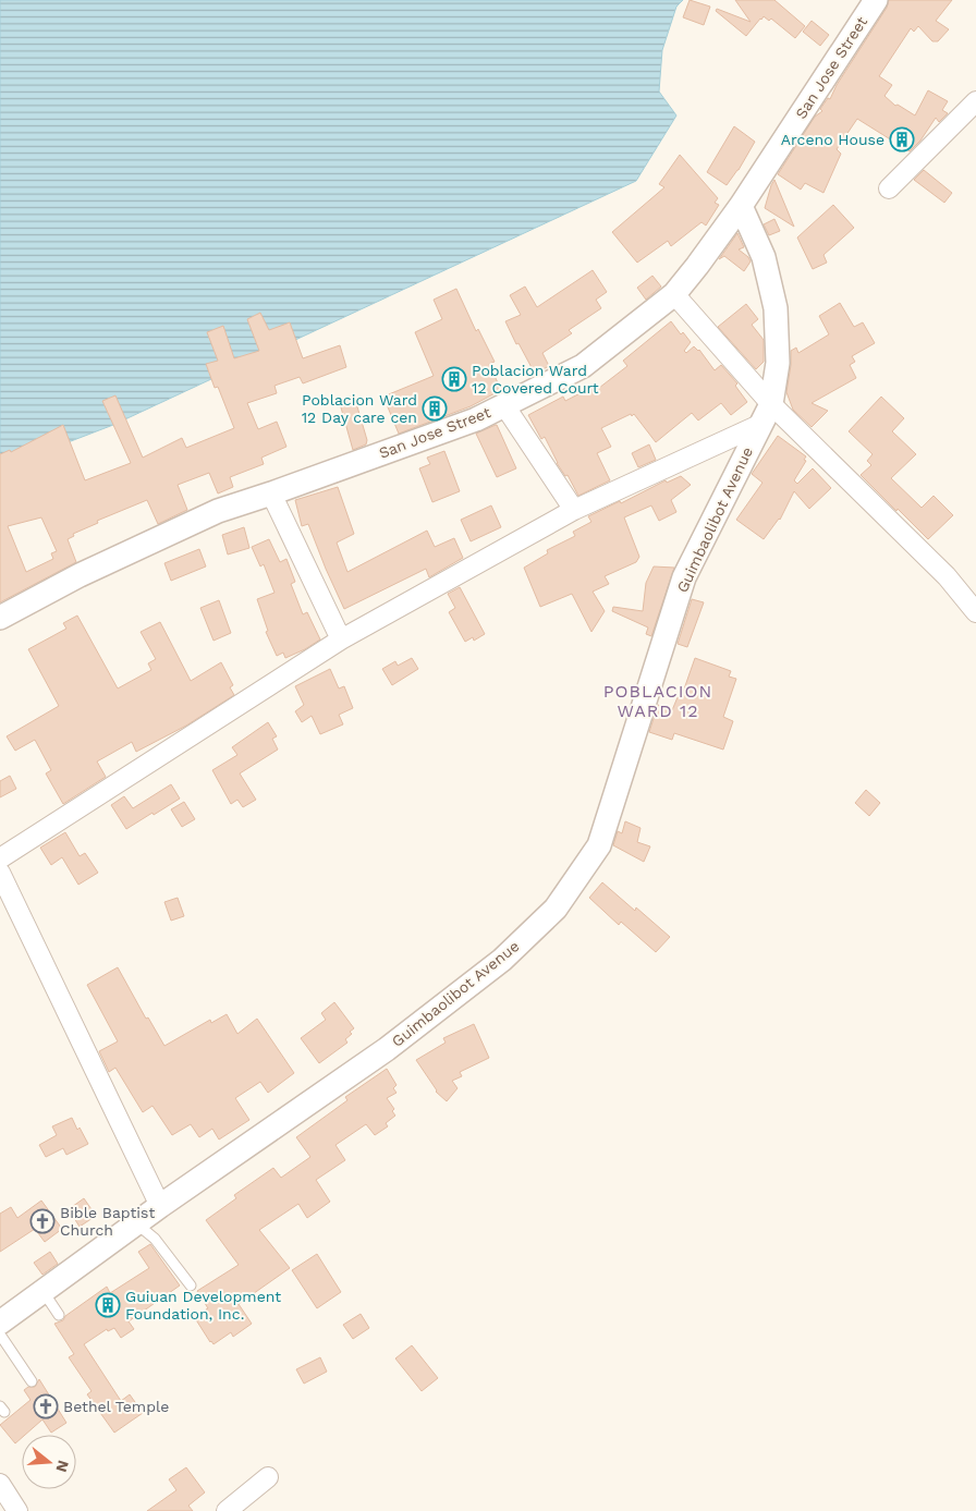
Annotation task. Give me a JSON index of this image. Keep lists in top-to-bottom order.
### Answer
{
  "streets": {
    "street": ["San Jose Street", "Guimbaolibot Avenue"]
  },
  "crossings": [
    ["San Jose Street", "Guimbaolibot Avenue"]
  ],
  "districts": ["POBLACION WARD 12"],
  "places": {
    "building": [
      "Arceno House",
      "Poblacion Ward 12 Covered Court",
      "Poblacion Ward 12 Day care cen",
      "Guiuan Development Foundation, Inc."
    ],
    "church": ["Bible Baptist Church", "Bethel Temple"]
  },
  "north": "right"
}
